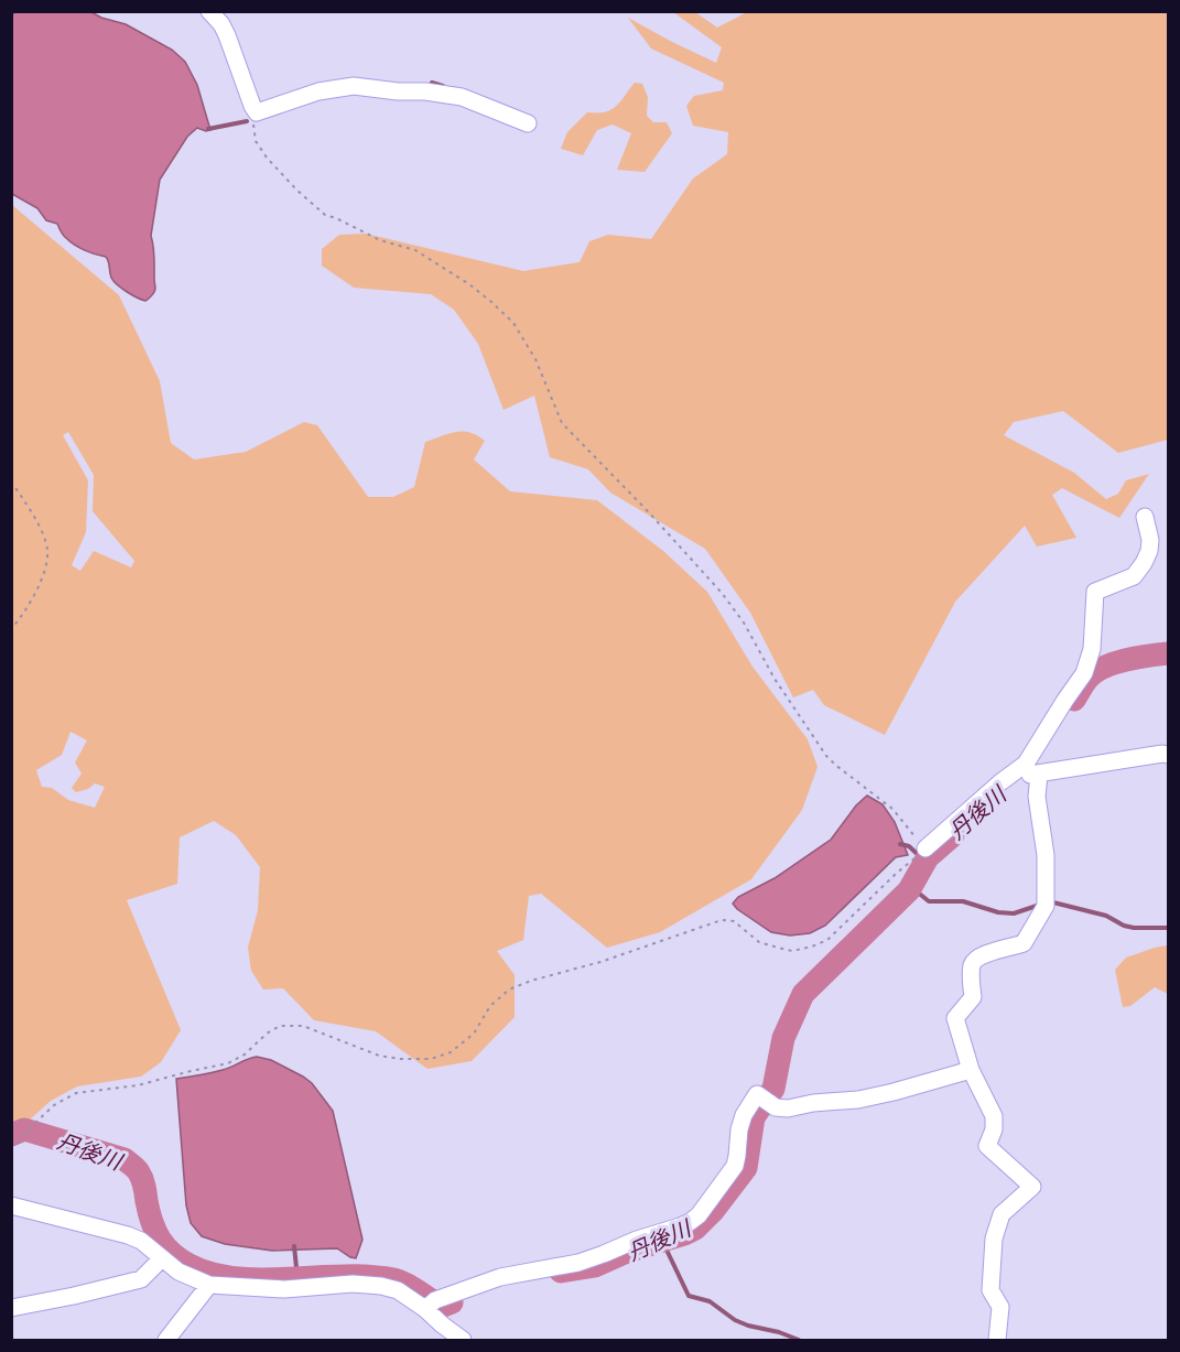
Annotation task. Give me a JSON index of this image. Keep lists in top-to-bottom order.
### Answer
{
  "water": ["丹後川"]
}
